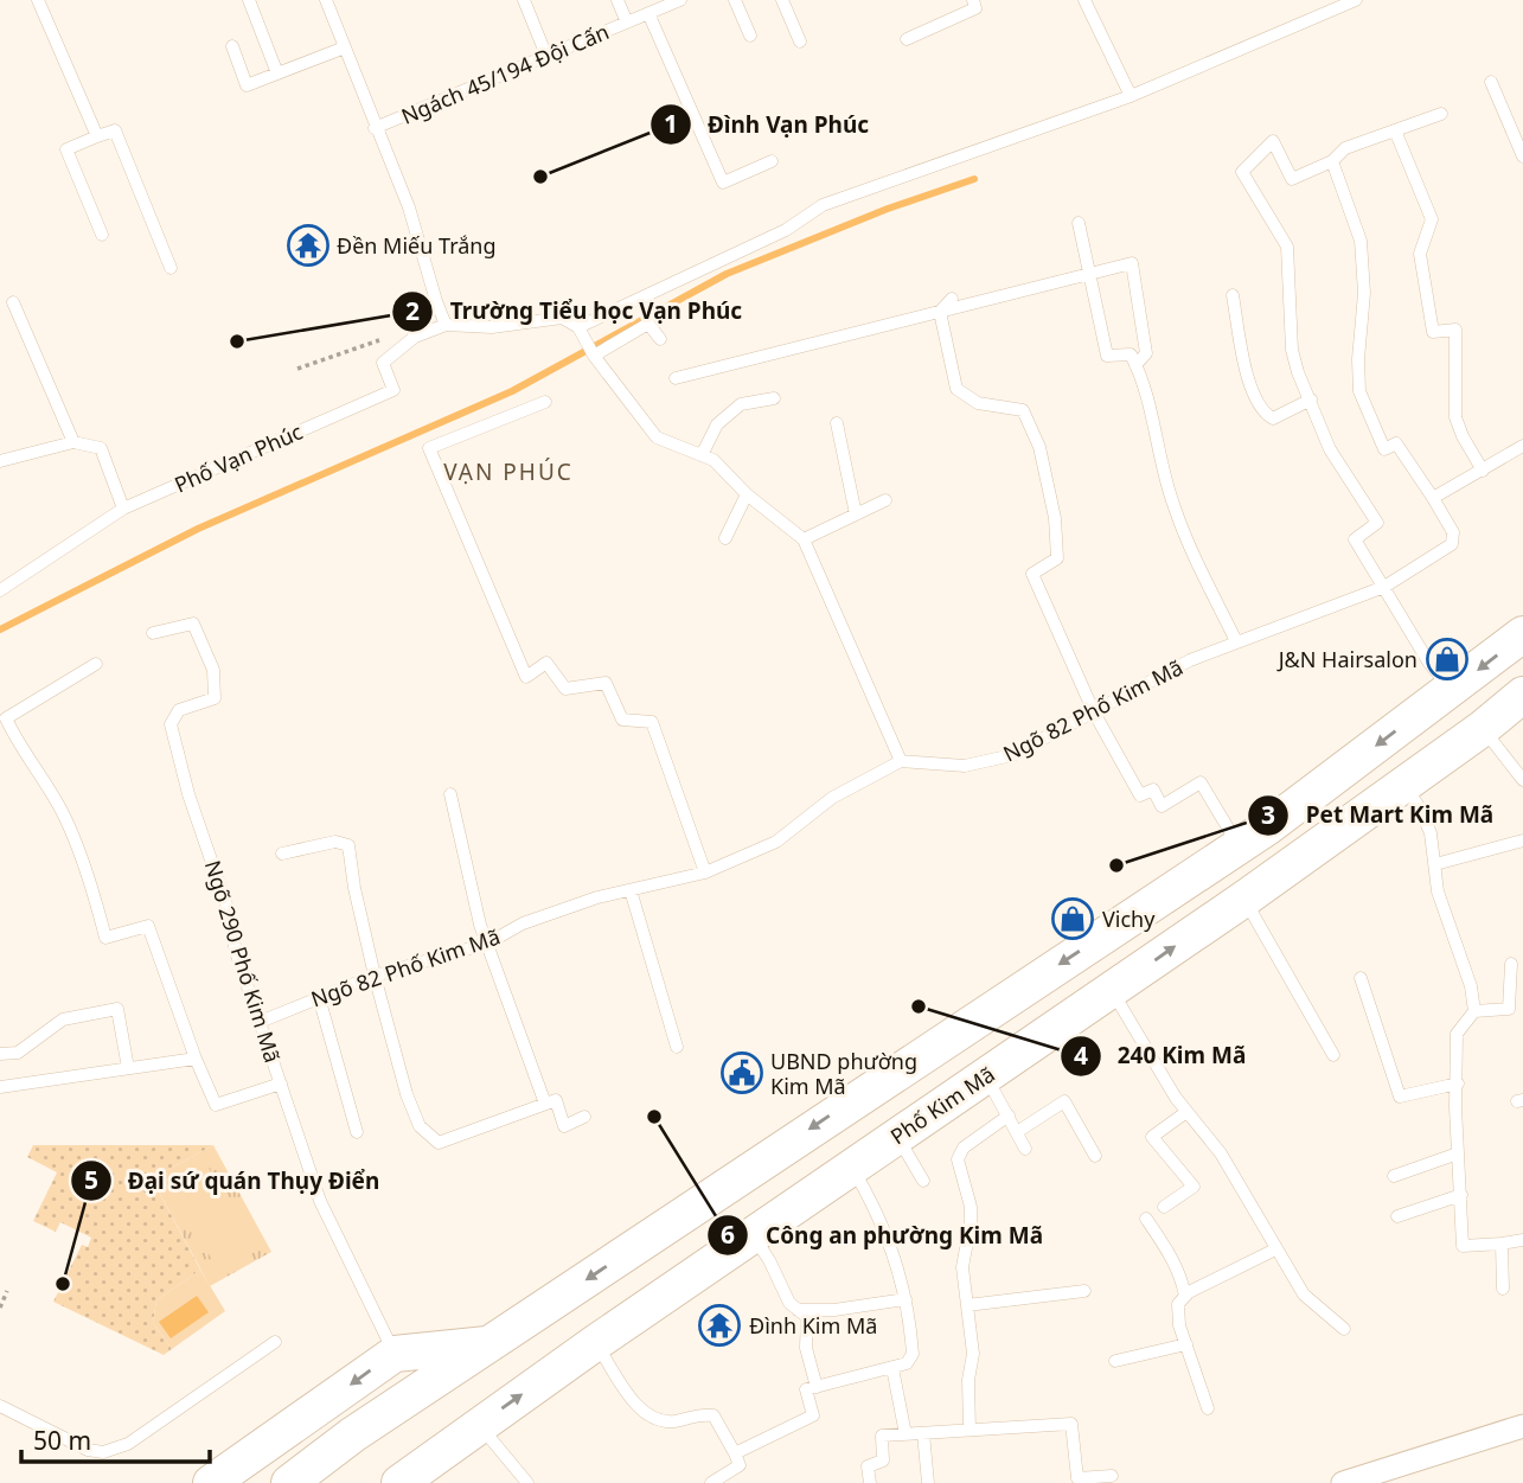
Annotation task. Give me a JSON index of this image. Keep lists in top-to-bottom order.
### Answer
{
  "streets": {
    "main road": ["Phố Kim Mã"],
    "lane": [
      "Ngách 45/194 Đội Cấn",
      "Phố Vạn Phúc",
      "Ngõ 82 Phố Kim Mã",
      "Ngõ 290 Phố Kim Mã"
    ]
  },
  "crossings": [
    ["Ngõ 82 Phố Kim Mã", "Ngõ 290 Phố Kim Mã"]
  ],
  "districts": ["VẠN PHÚC"],
  "places": {
    "other": [
      "Đình Vạn Phúc",
      "Trường Tiểu học Vạn Phúc",
      "Pet Mart Kim Mã",
      "240 Kim Mã",
      "Công an phường Kim Mã",
      "Đại sứ quán Thụy Điển"
    ],
    "temple": ["Đền Miếu Trắng", "Đình Kim Mã"],
    "shop": ["J&N Hairsalon", "Vichy"],
    "public building": ["UBND phường Kim Mã"]
  },
  "scale_bar": "50 m"
}
